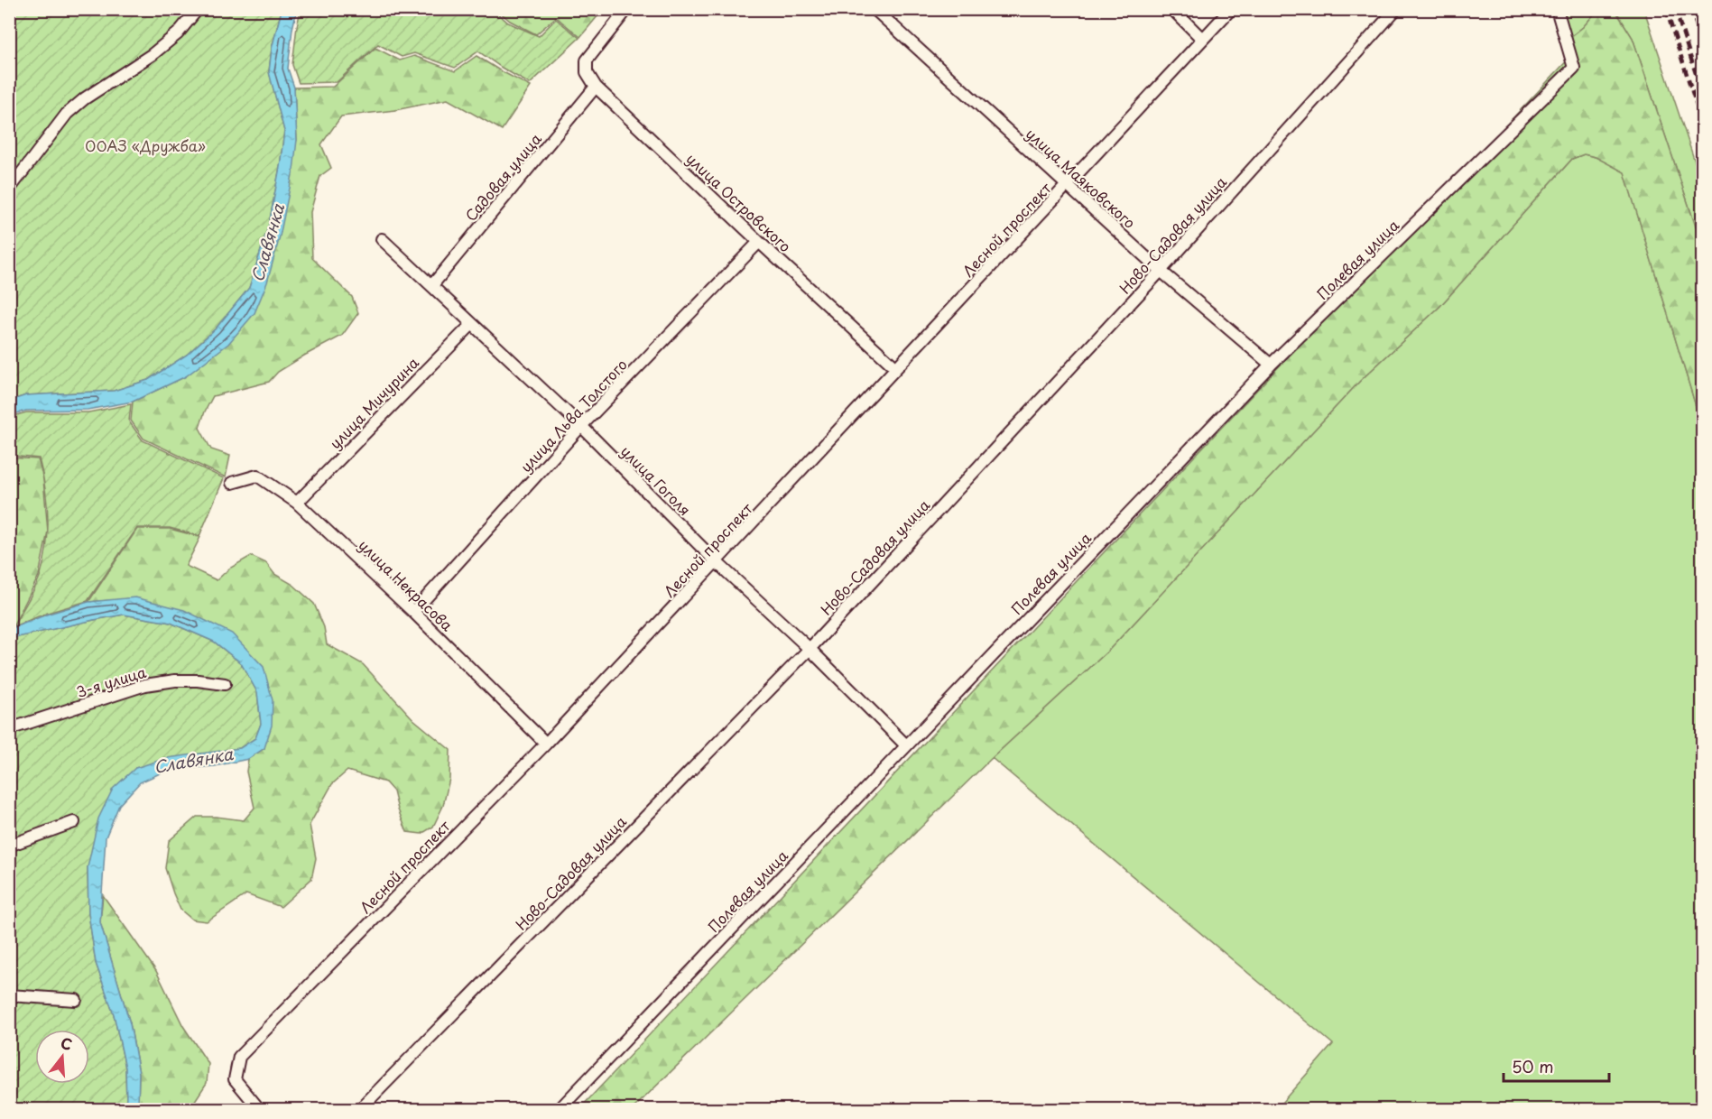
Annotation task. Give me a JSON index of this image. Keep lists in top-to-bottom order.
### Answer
{
  "streets": {
    "street": [
      "Садовая улица",
      "улица Маяковского",
      "улица Островского",
      "Лесной проспект",
      "Ново-Садовая улица",
      "Полевая улица",
      "улица Мичурина",
      "улица Льва Толстого",
      "улица Гоголя",
      "улица Некрасова",
      "3-я улица"
    ]
  },
  "crossings": [
    ["Садовая улица", "улица Островского"],
    ["Садовая улица", "улица Гоголя"],
    ["улица Маяковского", "Лесной проспект"],
    ["улица Маяковского", "Ново-Садовая улица"],
    ["улица Маяковского", "Полевая улица"],
    ["улица Островского", "Лесной проспект"],
    ["улица Островского", "улица Льва Толстого"],
    ["Лесной проспект", "улица Гоголя"],
    ["Лесной проспект", "улица Некрасова"],
    ["Ново-Садовая улица", "улица Гоголя"],
    ["Полевая улица", "улица Гоголя"],
    ["улица Мичурина", "улица Гоголя"],
    ["улица Мичурина", "улица Некрасова"],
    ["улица Льва Толстого", "улица Гоголя"],
    ["улица Льва Толстого", "улица Некрасова"]
  ],
  "water": ["Славянка"],
  "parks": ["ООАЗ «Дружба»"],
  "scale_bar": "50 m",
  "north": "top"
}
